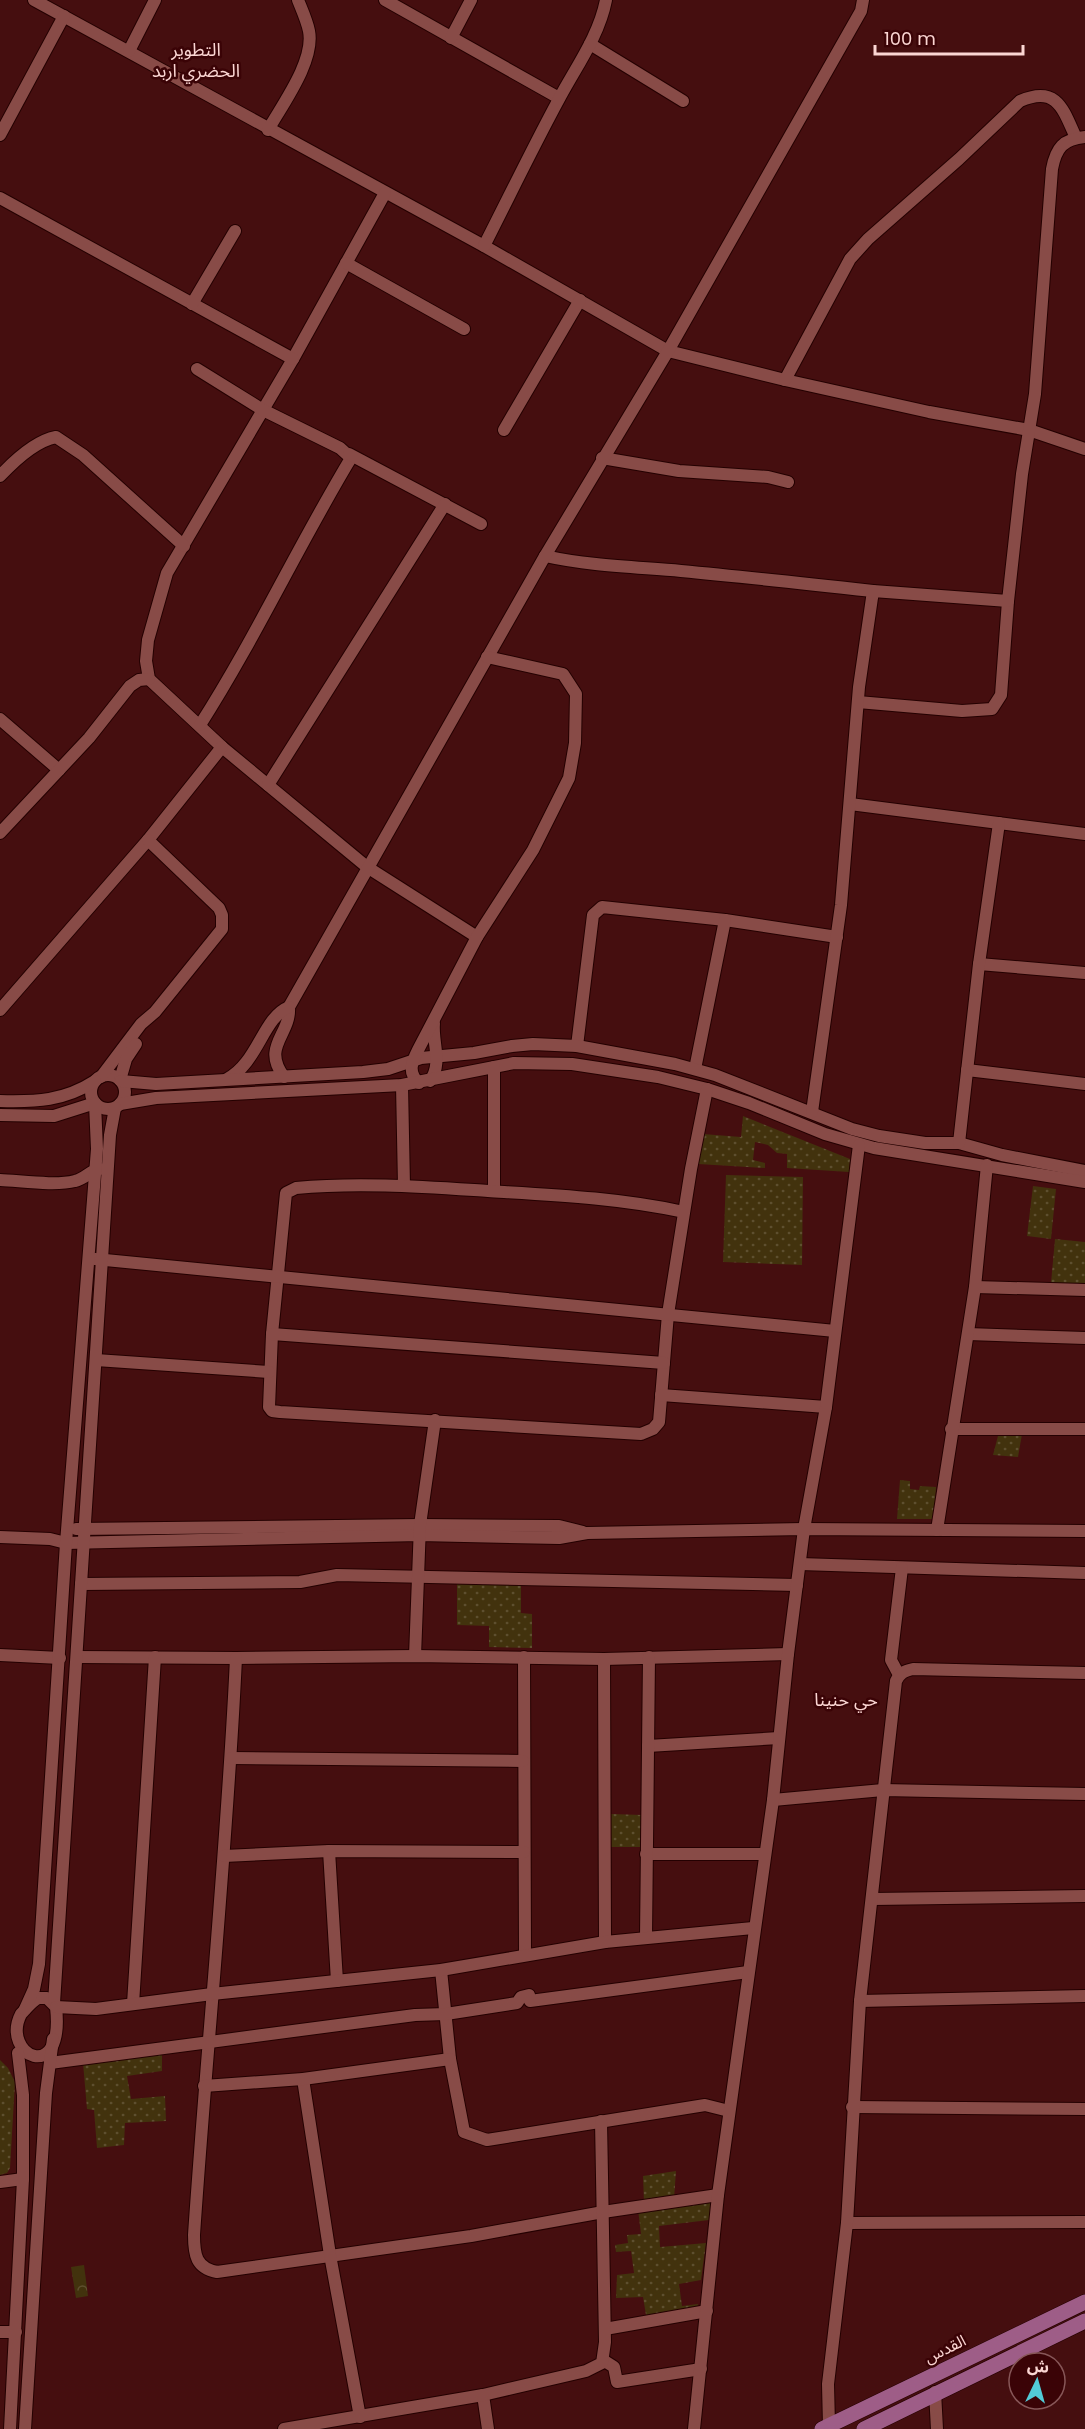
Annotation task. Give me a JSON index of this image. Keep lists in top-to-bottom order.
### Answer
{
  "streets": {
    "main road": ["القدس"]
  },
  "districts": ["التطوير الحضري اربد", "حي حنينا"],
  "scale_bar": "100 m",
  "north": "top"
}
